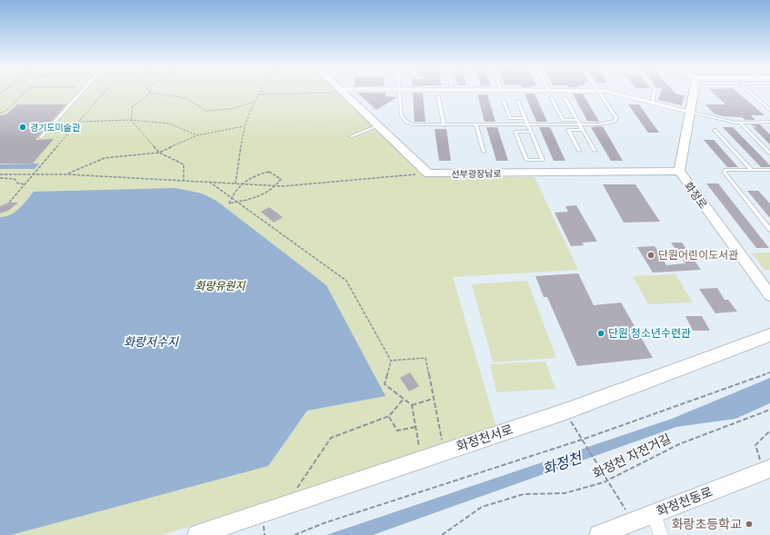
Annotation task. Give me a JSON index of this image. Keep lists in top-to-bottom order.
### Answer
{
  "streets": {
    "street": [
      "선부광장남로",
      "화정로",
      "화정천서로",
      "화정천동로"
    ],
    "path": ["화정천 자전거길"]
  },
  "crossings": [
    ["선부광장남로", "화정로"]
  ],
  "water": ["화랑저수지", "화정천"],
  "parks": ["화랑유원지"],
  "places": [
    "경기도미술관",
    "단원어린이도서관",
    "단원 청소년수련관",
    "화랑초등학교"
  ]
}
